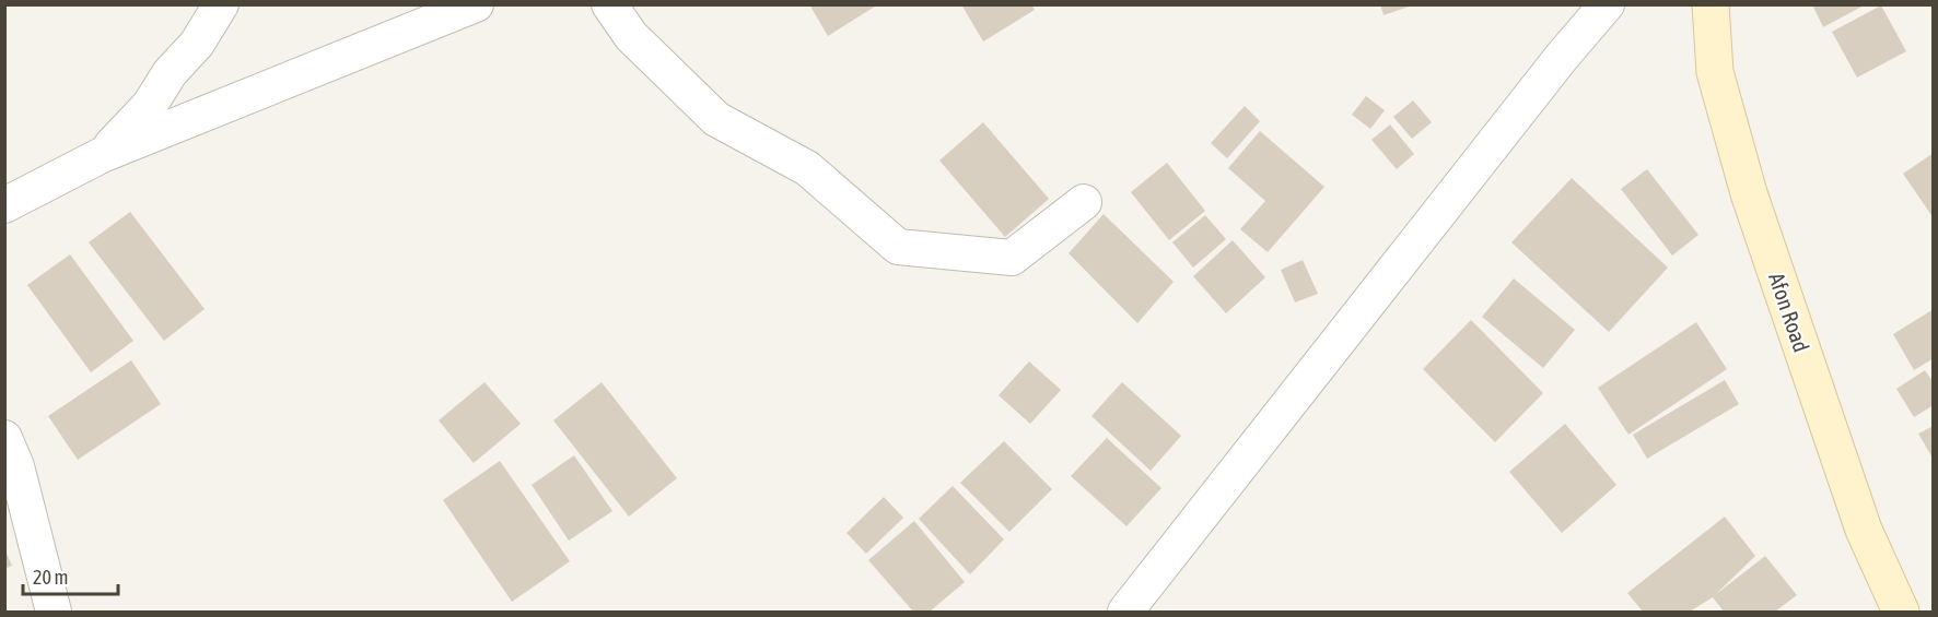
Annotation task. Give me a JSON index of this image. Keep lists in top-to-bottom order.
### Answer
{
  "streets": {
    "main road": ["Afon Road"]
  },
  "scale_bar": "20 m"
}
